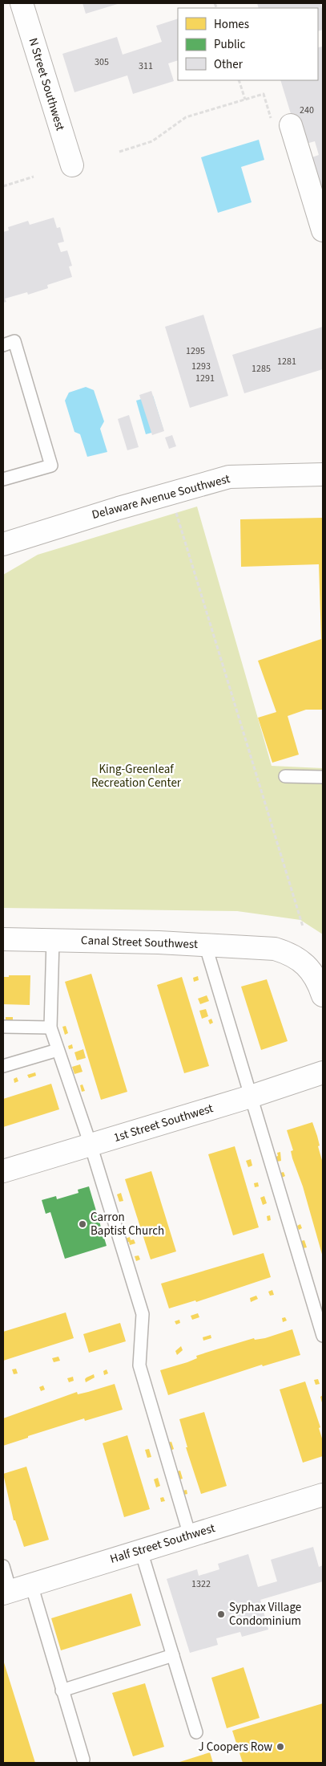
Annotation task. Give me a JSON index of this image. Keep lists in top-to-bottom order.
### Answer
{
  "streets": {
    "street": [
      "N Street Southwest",
      "Delaware Avenue Southwest",
      "Canal Street Southwest",
      "1st Street Southwest",
      "Half Street Southwest"
    ]
  },
  "parks": ["King-Greenleaf Recreation Center"],
  "places": ["Carron Baptist Church", "Syphax Village Condominium", "J Coopers Row"],
  "house_numbers": [
    "305",
    "311",
    "240",
    "1295",
    "1281",
    "1293",
    "1285",
    "1291",
    "1322"
  ],
  "legend": ["Homes", "Public", "Other"]
}
